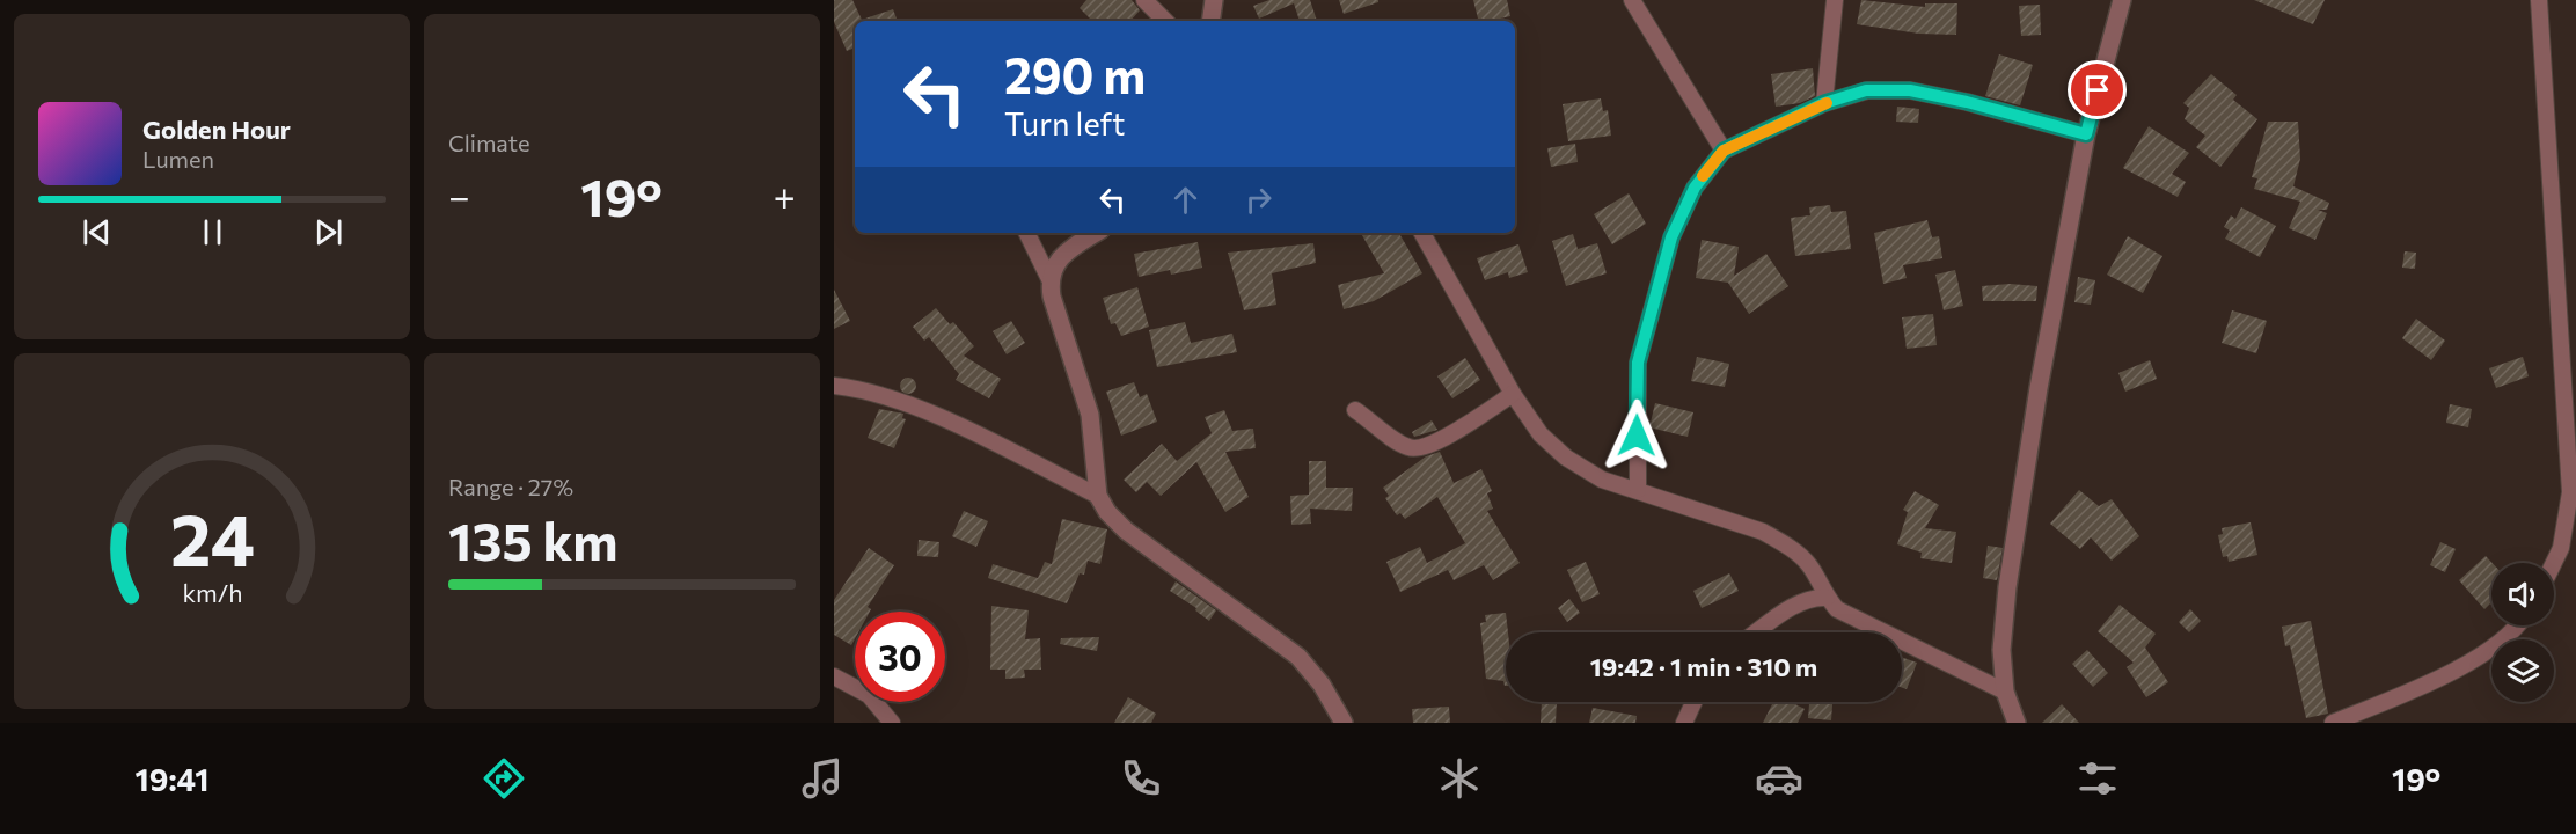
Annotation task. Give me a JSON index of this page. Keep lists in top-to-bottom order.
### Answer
{
  "page": {
    "tile": [
      "Climate",
      ["Range · 27%", "135 km"]
    ],
    "turn": ["290 m", "Turn left"],
    "song": ["Golden Hour", "Lumen"],
    "heat": ["−", "19°", "+"],
    "limit": "30",
    "trip": "19:42 · 1 min · 310 m",
    "tabs": ["19:41", "19°"],
    "gauge": ["24", "km/h"]
  }
}
